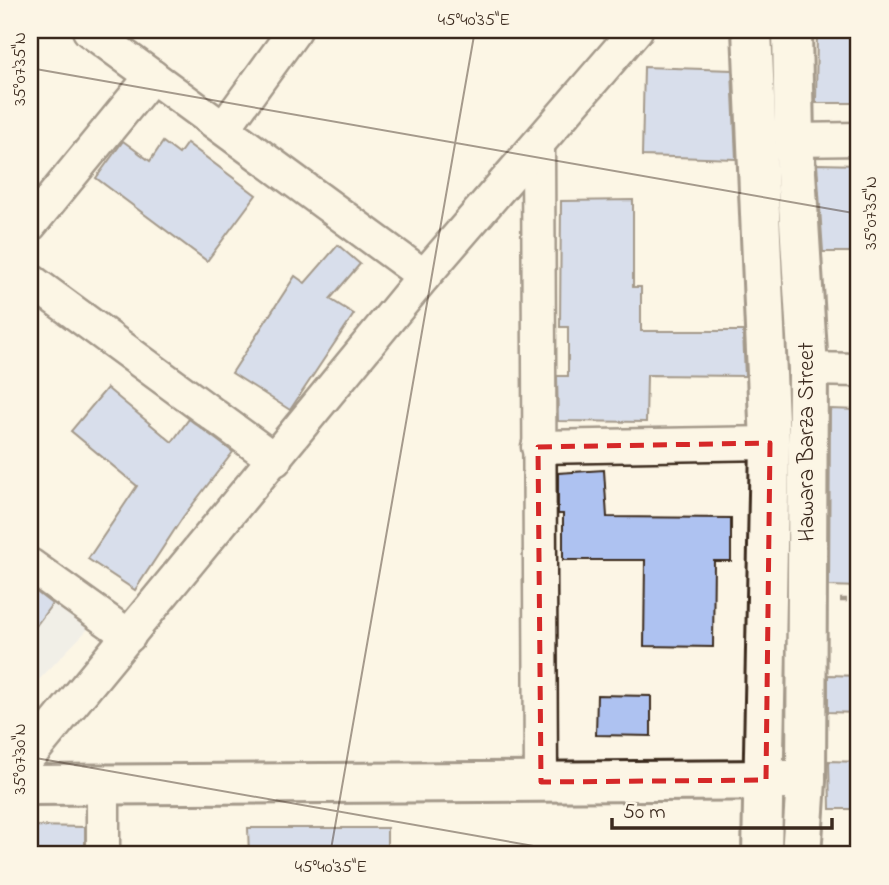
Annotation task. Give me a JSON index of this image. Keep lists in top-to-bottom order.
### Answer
{
  "streets": {
    "street": ["Hawara Barza Street"]
  },
  "scale_bar": "50 m",
  "coordinates": ["45°40'35\"E", "35°07'35\"N", "35°07'30\"N"]
}
